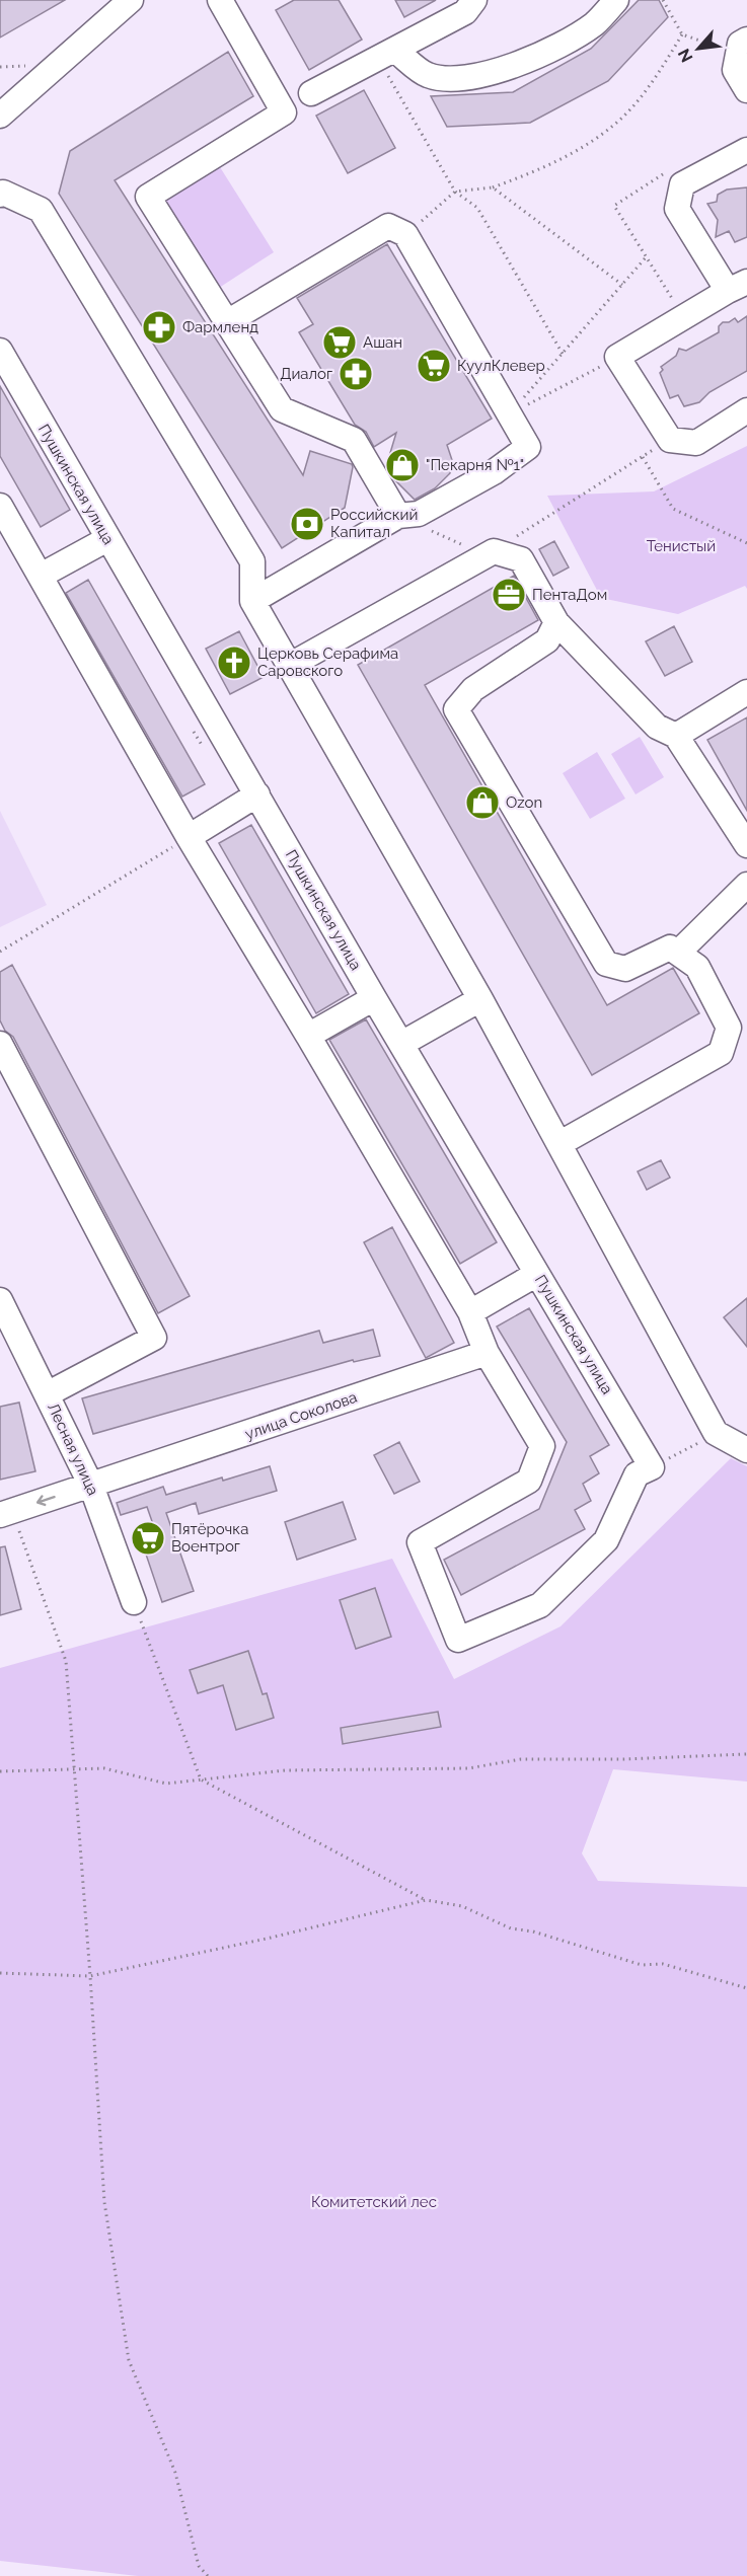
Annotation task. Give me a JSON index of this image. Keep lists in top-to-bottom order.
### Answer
{
  "streets": {
    "street": ["Пушкинская улица", "улица Соколова", "Лесная улица"]
  },
  "crossings": [
    ["улица Соколова", "Лесная улица"]
  ],
  "parks": ["Тенистый", "Комитетский лес"],
  "places": {
    "pharmacy": ["Фармленд", "Диалог"],
    "supermarket": ["Ашан", "КуулКлевер", "Пятёрочка Воентрог"],
    "shop": ["\"Пекарня №1\"", "Ozon"],
    "bank": ["Российский Капитал"],
    "office": ["ПентаДом"],
    "church": ["Церковь Серафима Саровского"]
  },
  "north": "bottom left"
}
